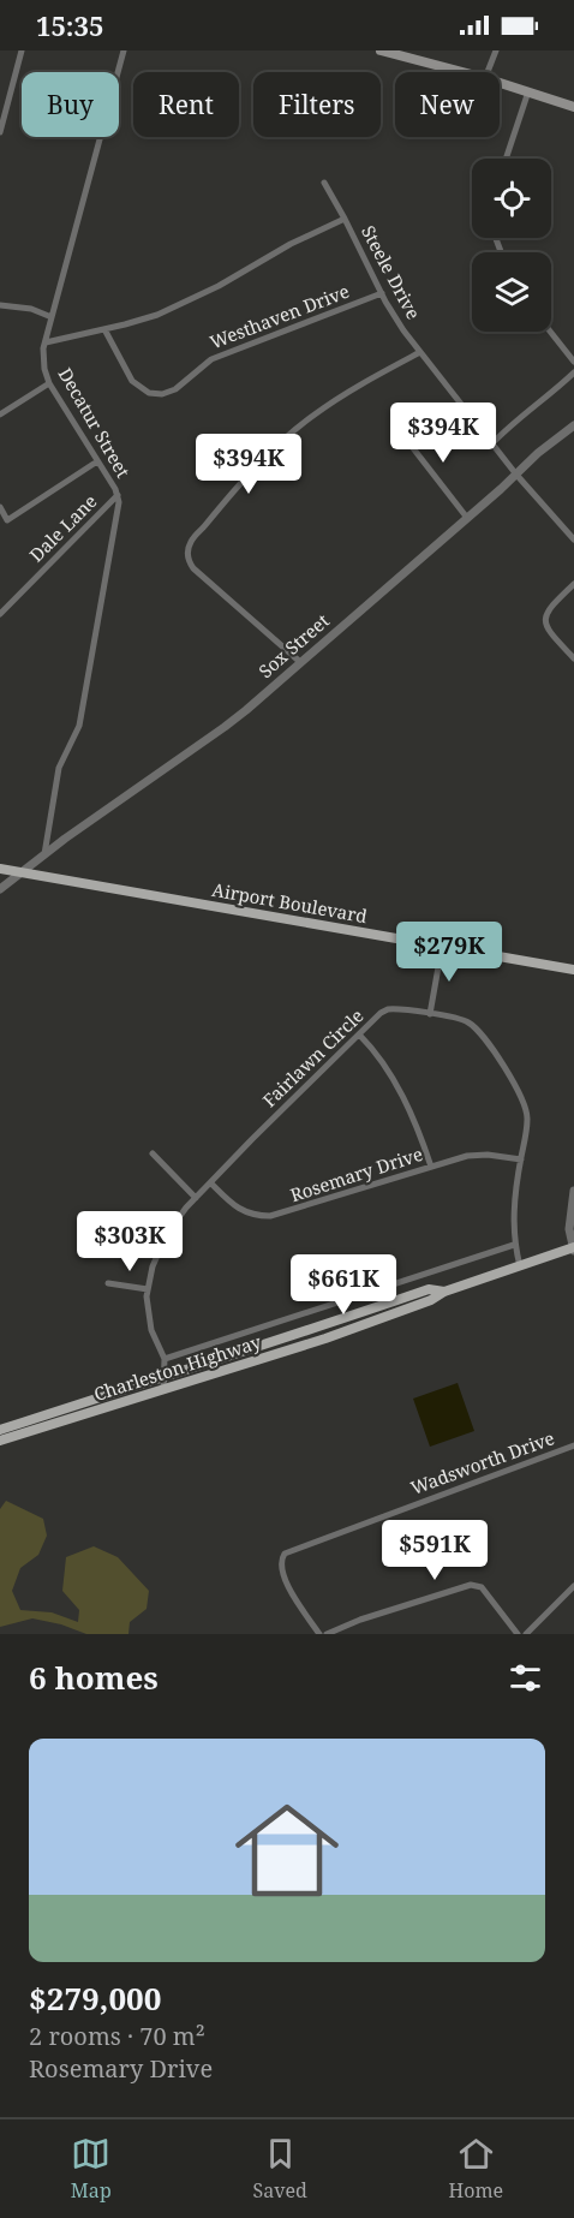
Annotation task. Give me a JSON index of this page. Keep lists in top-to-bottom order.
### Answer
{
  "streets": {
    "main road": ["Airport Boulevard", "Charleston Highway"],
    "street": [
      "Steele Drive",
      "Westhaven Drive",
      "Decatur Street",
      "Dale Lane",
      "Sox Street",
      "Fairlawn Circle",
      "Rosemary Drive",
      "Wadsworth Drive"
    ]
  },
  "crossings": [
    ["Steele Drive", "Westhaven Drive"],
    ["Steele Drive", "Sox Street"],
    ["Decatur Street", "Dale Lane"],
    ["Decatur Street", "Sox Street"],
    ["Sox Street", "Airport Boulevard"],
    ["Fairlawn Circle", "Rosemary Drive"],
    ["Fairlawn Circle", "Charleston Highway"]
  ],
  "page": {
    "status": "15:35",
    "chip": [
      "Buy",
      "Rent",
      "Filters",
      "New"
    ],
    "price": [
      "$394K",
      "$394K",
      "$279K",
      "$303K",
      "$661K",
      "$591K"
    ],
    "heading": "6 homes",
    "list": [
      {
        "name": "$279,000",
        "note": "2 rooms · 70 m² · Rosemary Drive"
      }
    ],
    "tabs": ["Map", "Saved", "Home"]
  }
}
